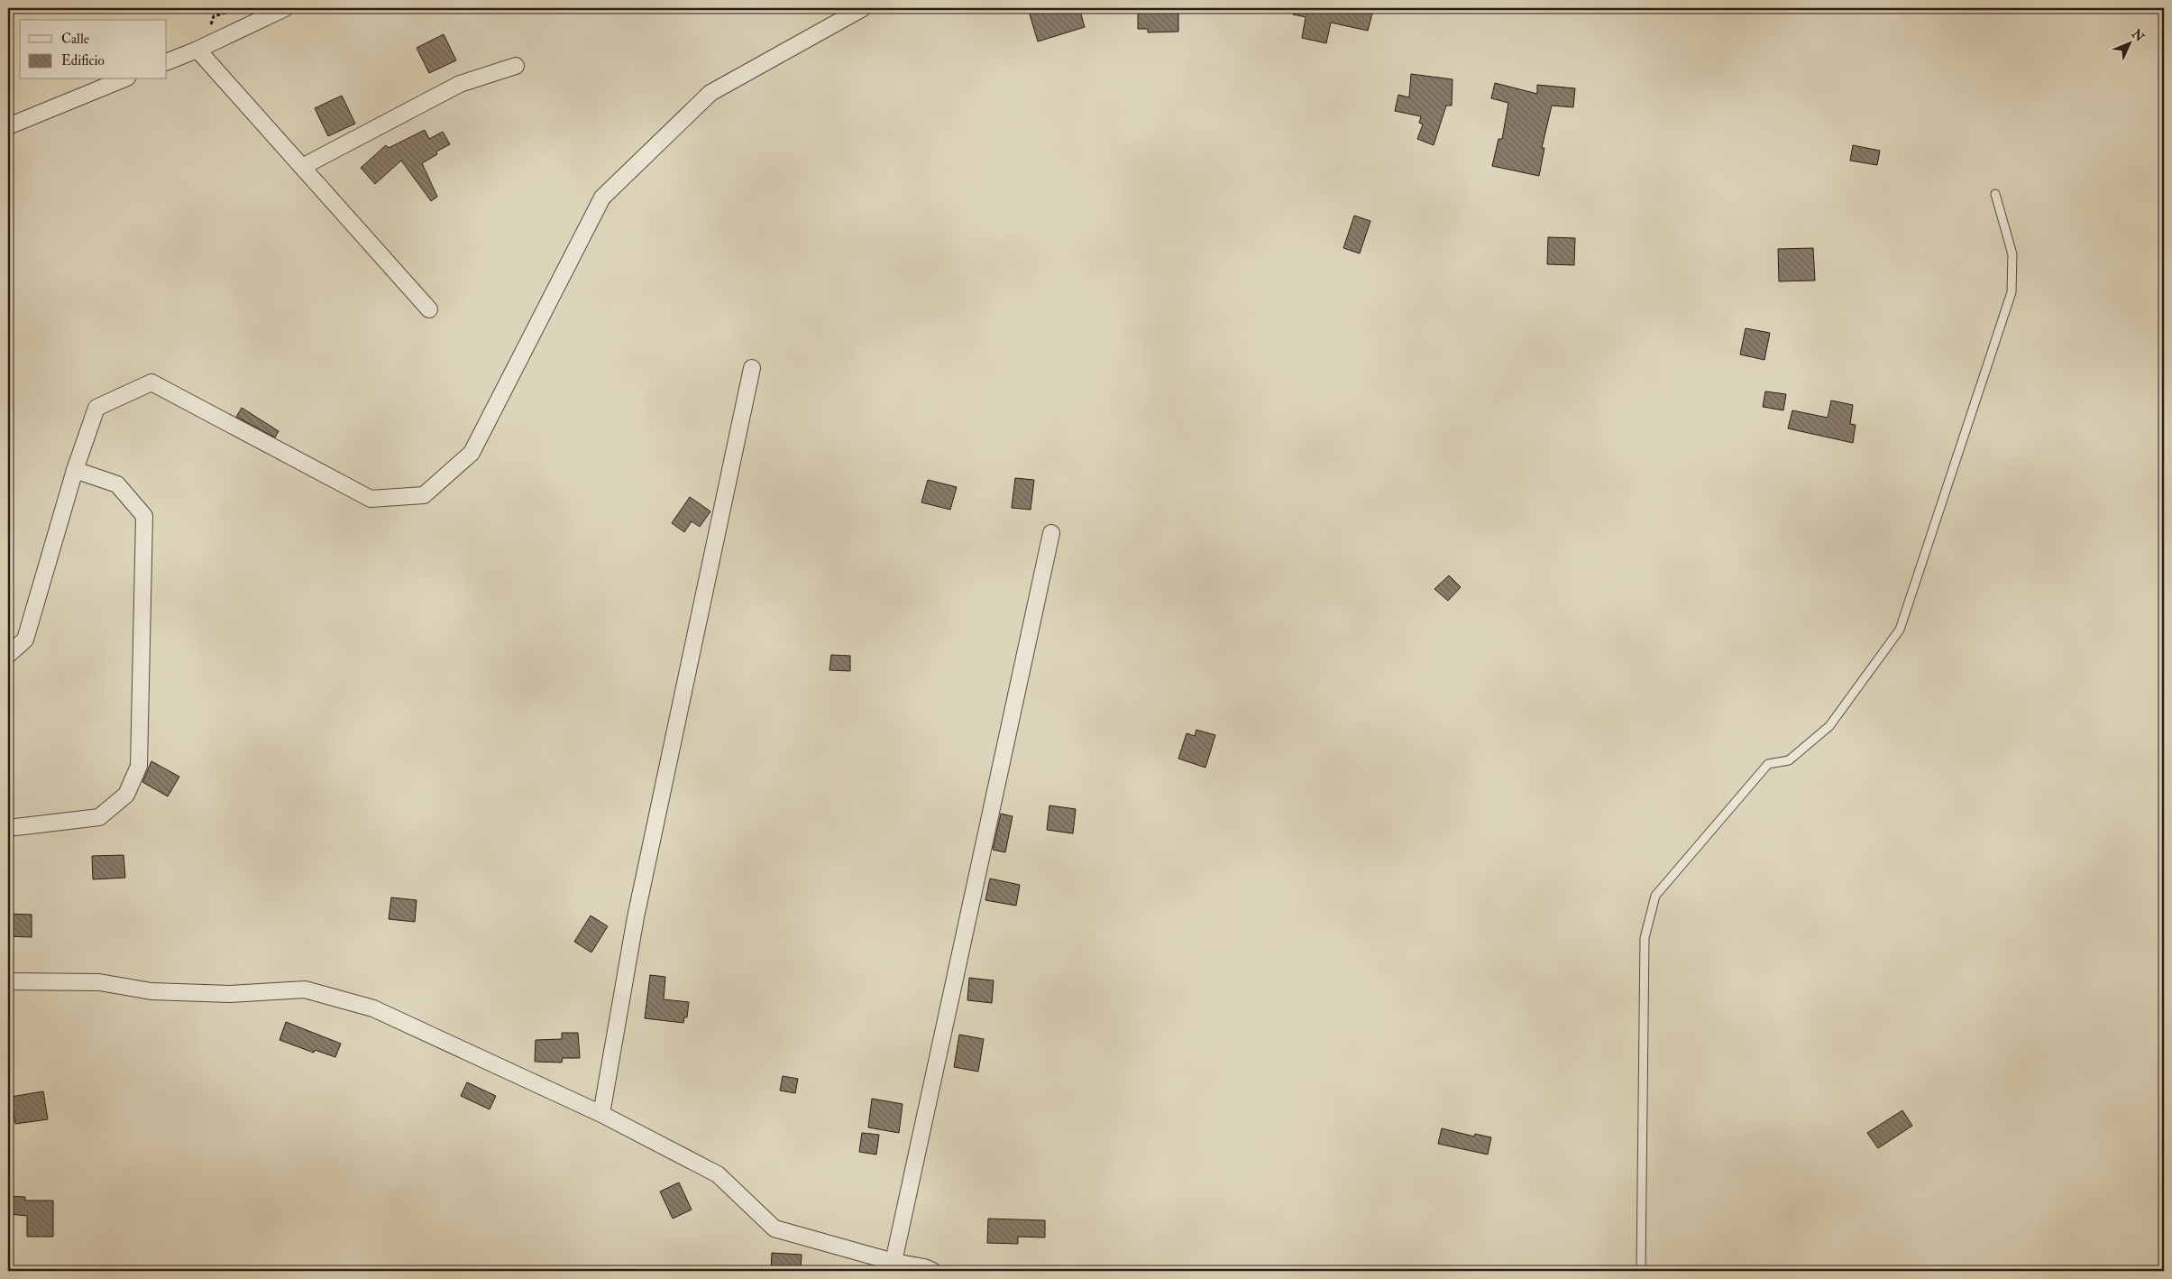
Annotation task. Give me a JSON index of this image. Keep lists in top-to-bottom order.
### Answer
{
  "legend": ["Calle", "Edificio"],
  "north": "top right"
}
